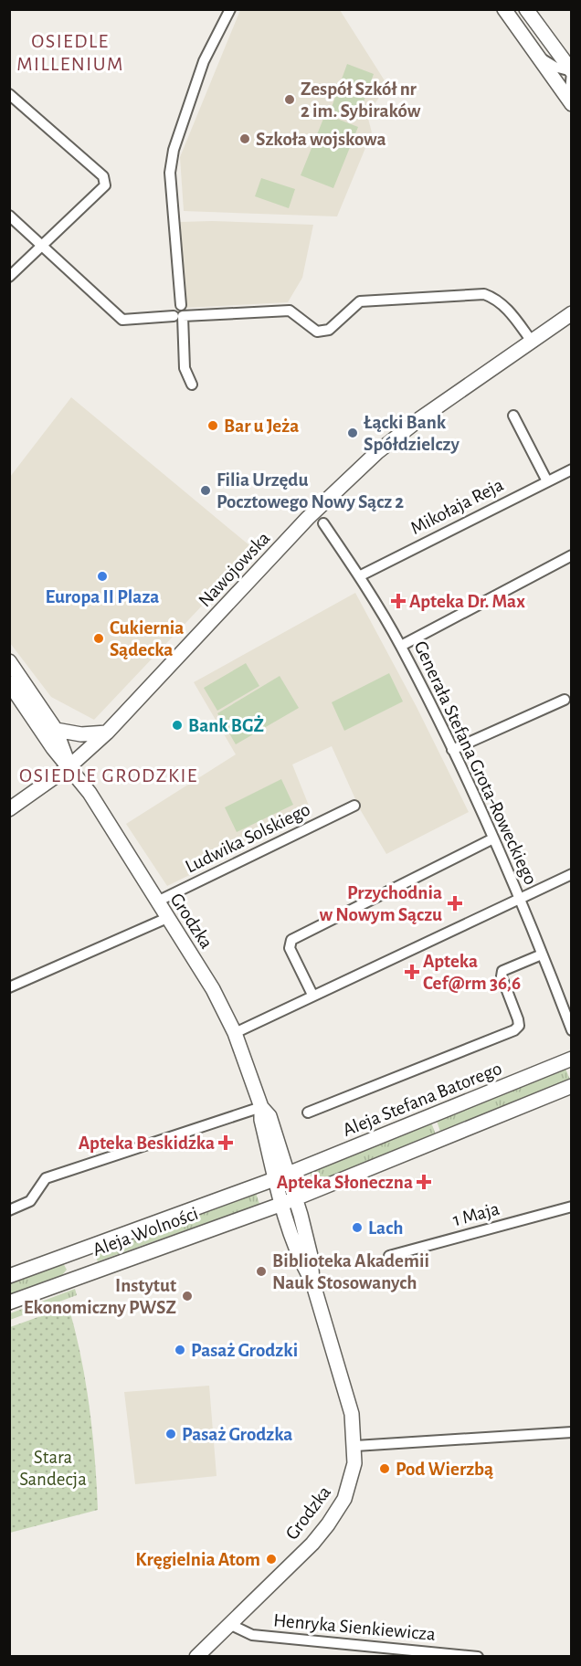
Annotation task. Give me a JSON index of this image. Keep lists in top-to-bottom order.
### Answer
{
  "streets": {
    "street": [
      "Mikołaja Reja",
      "Nawojowska",
      "Generała Stefana Grota-Roweckiego",
      "Ludwika Solskiego",
      "Grodzka",
      "Aleja Stefana Batorego",
      "1 Maja",
      "Aleja Wolności",
      "Henryka Sienkiewicza"
    ]
  },
  "crossings": [
    ["Mikołaja Reja", "Generała Stefana Grota-Roweckiego"],
    ["Nawojowska", "Grodzka"],
    ["Ludwika Solskiego", "Grodzka"],
    ["Grodzka", "Aleja Stefana Batorego"],
    ["Grodzka", "Aleja Wolności"],
    ["Grodzka", "Henryka Sienkiewicza"],
    ["Aleja Stefana Batorego", "Aleja Wolności"]
  ],
  "districts": ["OSIEDLE MILLENIUM", "OSIEDLE GRODZKIE"],
  "parks": ["Stara Sandecja"],
  "places": {
    "other": [
      "Zespół Szkół nr 2 im. Sybiraków",
      "Szkoła wojskowa",
      "Bar u Jeża",
      "Łącki Bank Spółdzielczy",
      "Filia Urzędu Pocztowego Nowy Sącz 2",
      "Europa II Plaza",
      "Cukiernia Sądecka",
      "Bank BGŻ",
      "Lach",
      "Biblioteka Akademii Nauk Stosowanych",
      "Instytut Ekonomiczny PWSZ",
      "Pasaż Grodzki",
      "Pasaż Grodzka",
      "Pod Wierzbą",
      "Kręgielnia Atom"
    ],
    "health": [
      "Apteka Dr. Max",
      "Przychodnia w Nowym Sączu",
      "Apteka Cef@rm 36,6",
      "Apteka Beskidzka",
      "Apteka Słoneczna"
    ]
  }
}
